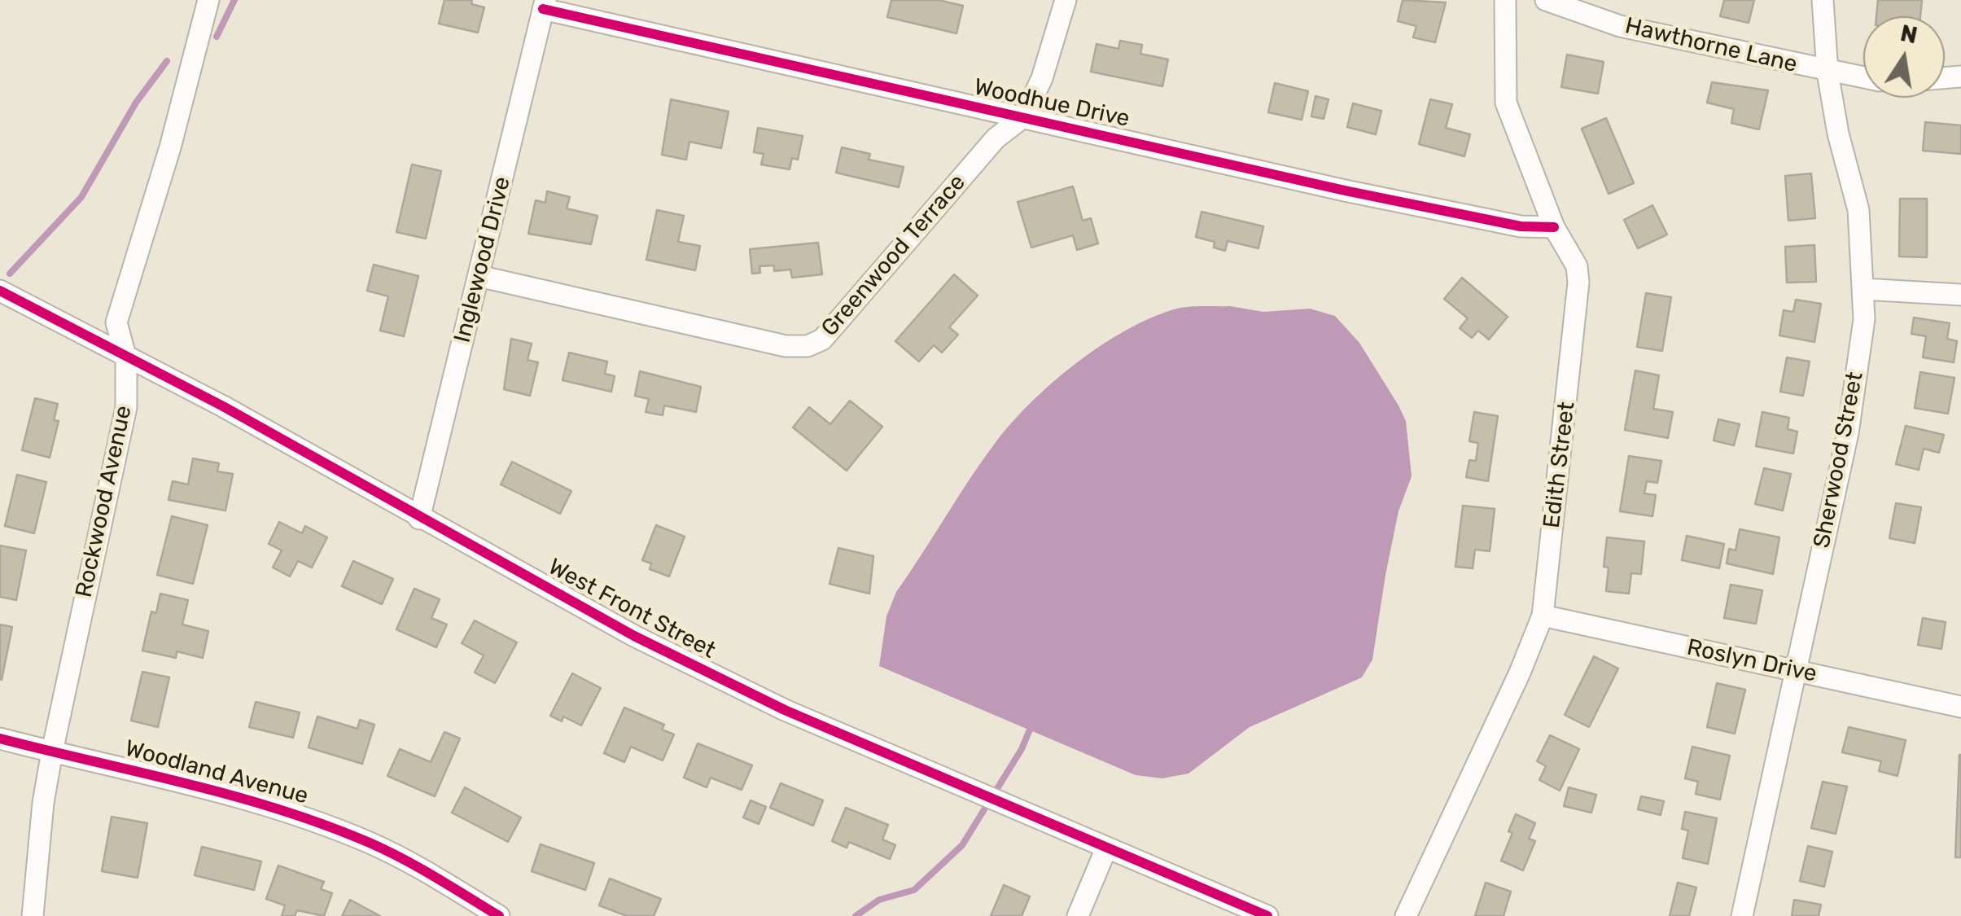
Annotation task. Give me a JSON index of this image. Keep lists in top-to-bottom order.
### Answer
{
  "streets": {
    "street": [
      "Hawthorne Lane",
      "Woodhue Drive",
      "Greenwood Terrace",
      "Inglewood Drive",
      "Sherwood Street",
      "Edith Street",
      "Rockwood Avenue",
      "West Front Street",
      "Roslyn Drive",
      "Woodland Avenue"
    ]
  },
  "crossings": [
    ["Hawthorne Lane", "Sherwood Street"],
    ["Woodhue Drive", "Greenwood Terrace"],
    ["Woodhue Drive", "Inglewood Drive"],
    ["Woodhue Drive", "Edith Street"],
    ["Greenwood Terrace", "Inglewood Drive"],
    ["Inglewood Drive", "West Front Street"],
    ["Sherwood Street", "Roslyn Drive"],
    ["Edith Street", "Roslyn Drive"],
    ["Rockwood Avenue", "West Front Street"],
    ["Rockwood Avenue", "Woodland Avenue"]
  ],
  "north": "top"
}
